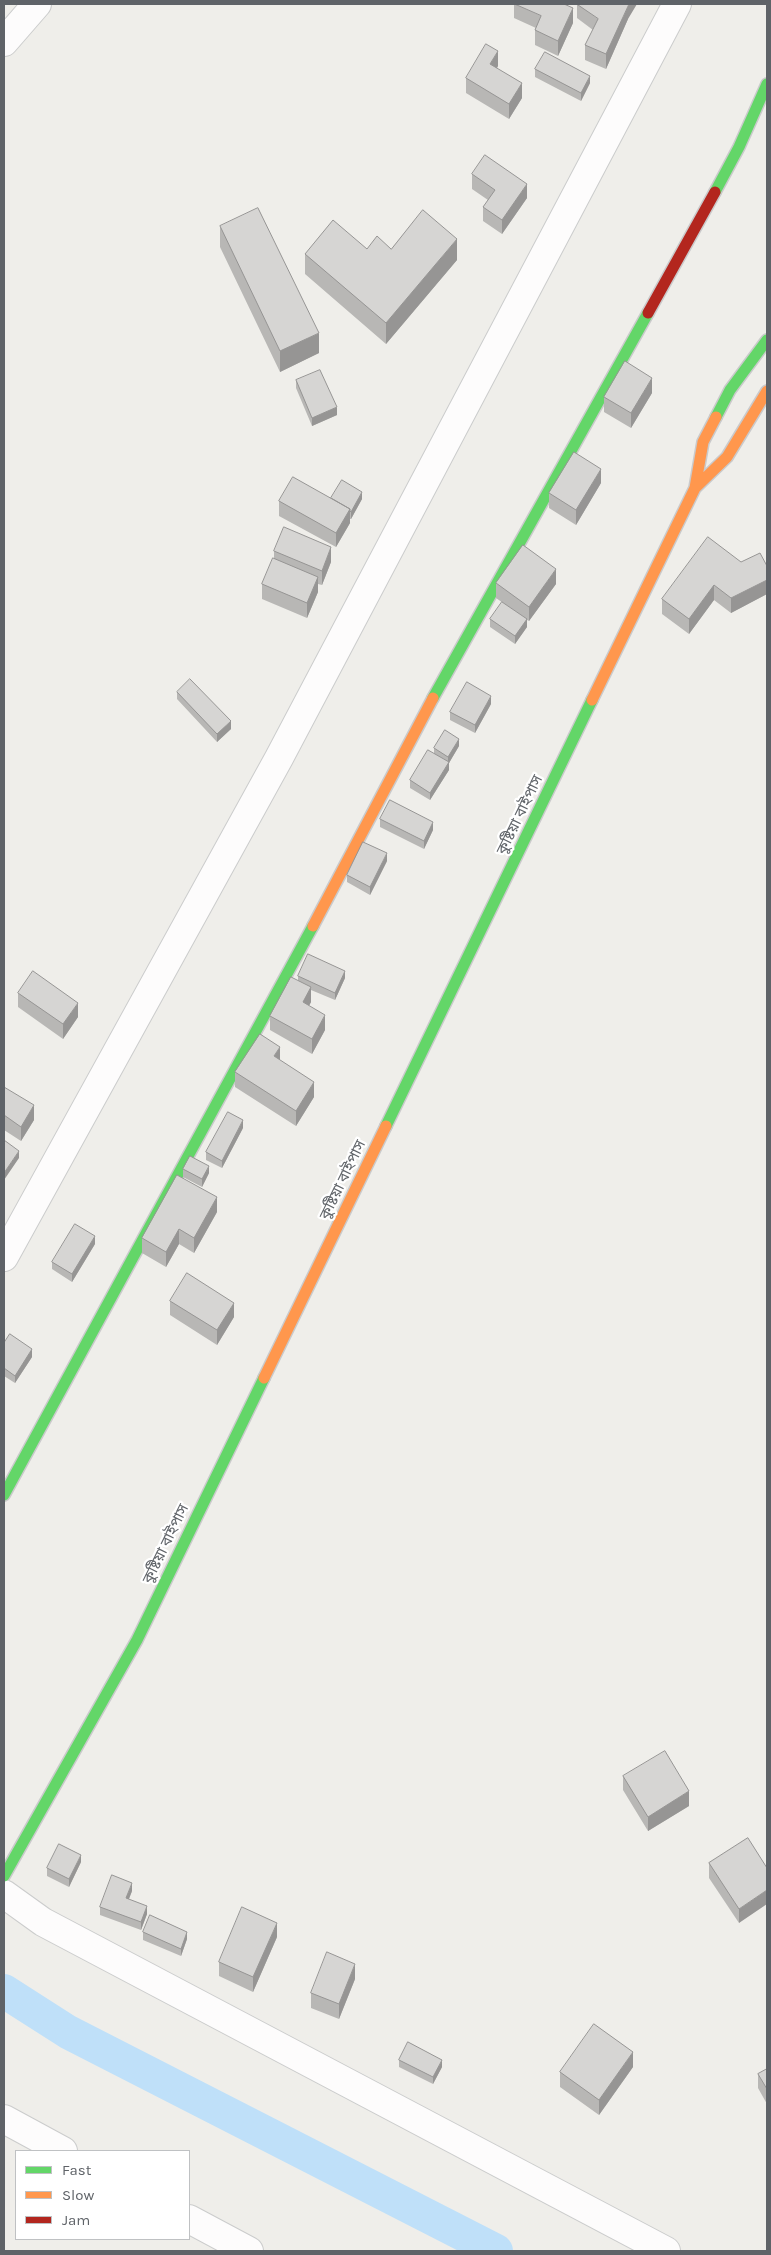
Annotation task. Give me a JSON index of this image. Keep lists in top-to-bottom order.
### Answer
{
  "streets": {
    "main road": ["কুষ্টিয়া বাইপাস"]
  },
  "legend": ["Fast", "Slow", "Jam"]
}
